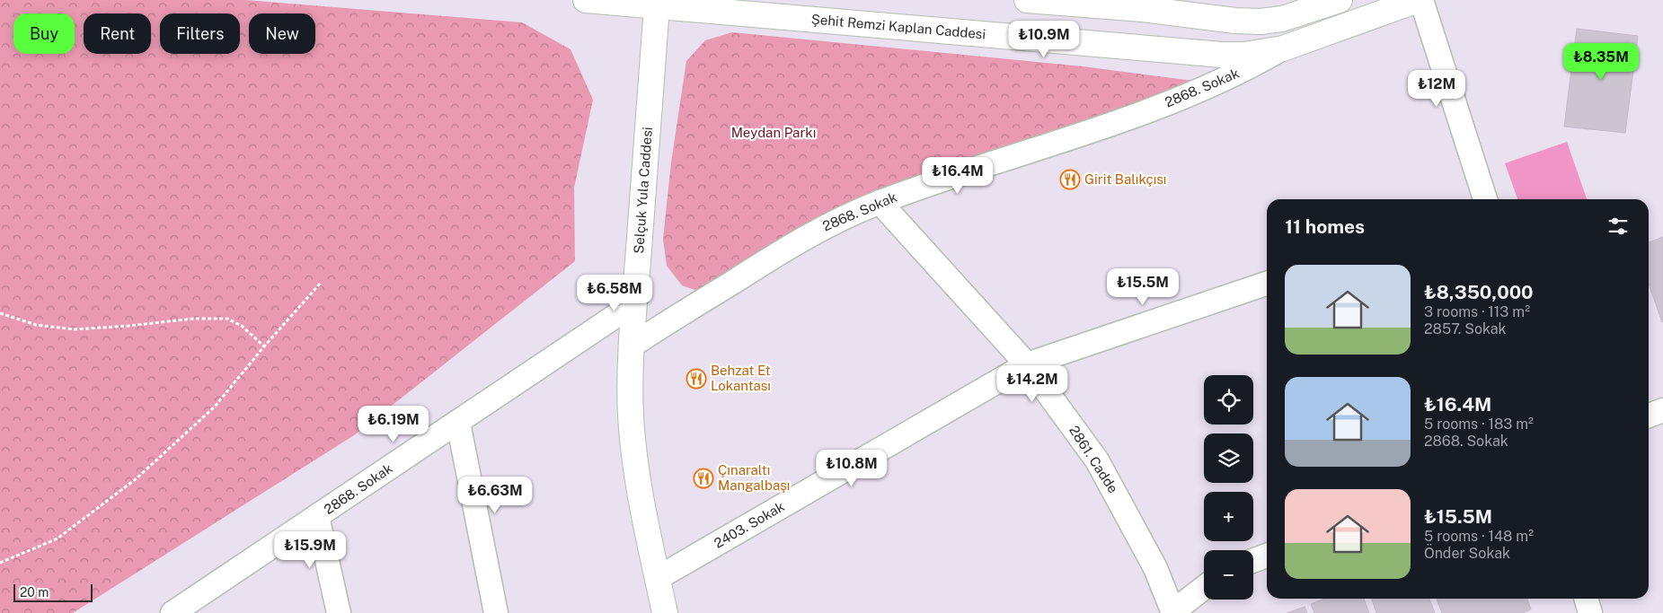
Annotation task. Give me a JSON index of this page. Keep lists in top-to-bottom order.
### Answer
{
  "streets": {
    "main road": ["Şehit Remzi Kaplan Caddesi", "Selçuk Yula Caddesi"],
    "street": ["2868. Sokak", "2861. Cadde", "2403. Sokak"]
  },
  "crossings": [
    ["Şehit Remzi Kaplan Caddesi", "2868. Sokak"],
    ["Şehit Remzi Kaplan Caddesi", "Selçuk Yula Caddesi"],
    ["2868. Sokak", "Selçuk Yula Caddesi"],
    ["2868. Sokak", "2861. Cadde"],
    ["Selçuk Yula Caddesi", "2403. Sokak"],
    ["2861. Cadde", "2403. Sokak"]
  ],
  "parks": ["Meydan Parkı"],
  "places": {
    "restaurant": ["Girit Balıkçısı", "Behzat Et Lokantası", "Çınaraltı Mangalbaşı"]
  },
  "scale_bar": "20 m",
  "page": {
    "chip": [
      "Buy",
      "Rent",
      "Filters",
      "New"
    ],
    "price": [
      "₺10.9M",
      "₺8.35M",
      "₺12M",
      "₺16.4M",
      "₺15.5M",
      "₺6.58M",
      "₺14.2M",
      "₺6.19M",
      "₺10.8M",
      "₺6.63M",
      "₺15.9M"
    ],
    "heading": "11 homes",
    "list": [
      {
        "name": "₺8,350,000",
        "note": "3 rooms · 113 m² · 2857. Sokak"
      },
      {
        "name": "₺16.4M",
        "note": "5 rooms · 183 m² · 2868. Sokak"
      },
      {
        "name": "₺15.5M",
        "note": "5 rooms · 148 m² · Önder Sokak"
      }
    ],
    "map_buttons": ["+", "−"],
    "scale": "20 m"
  }
}
